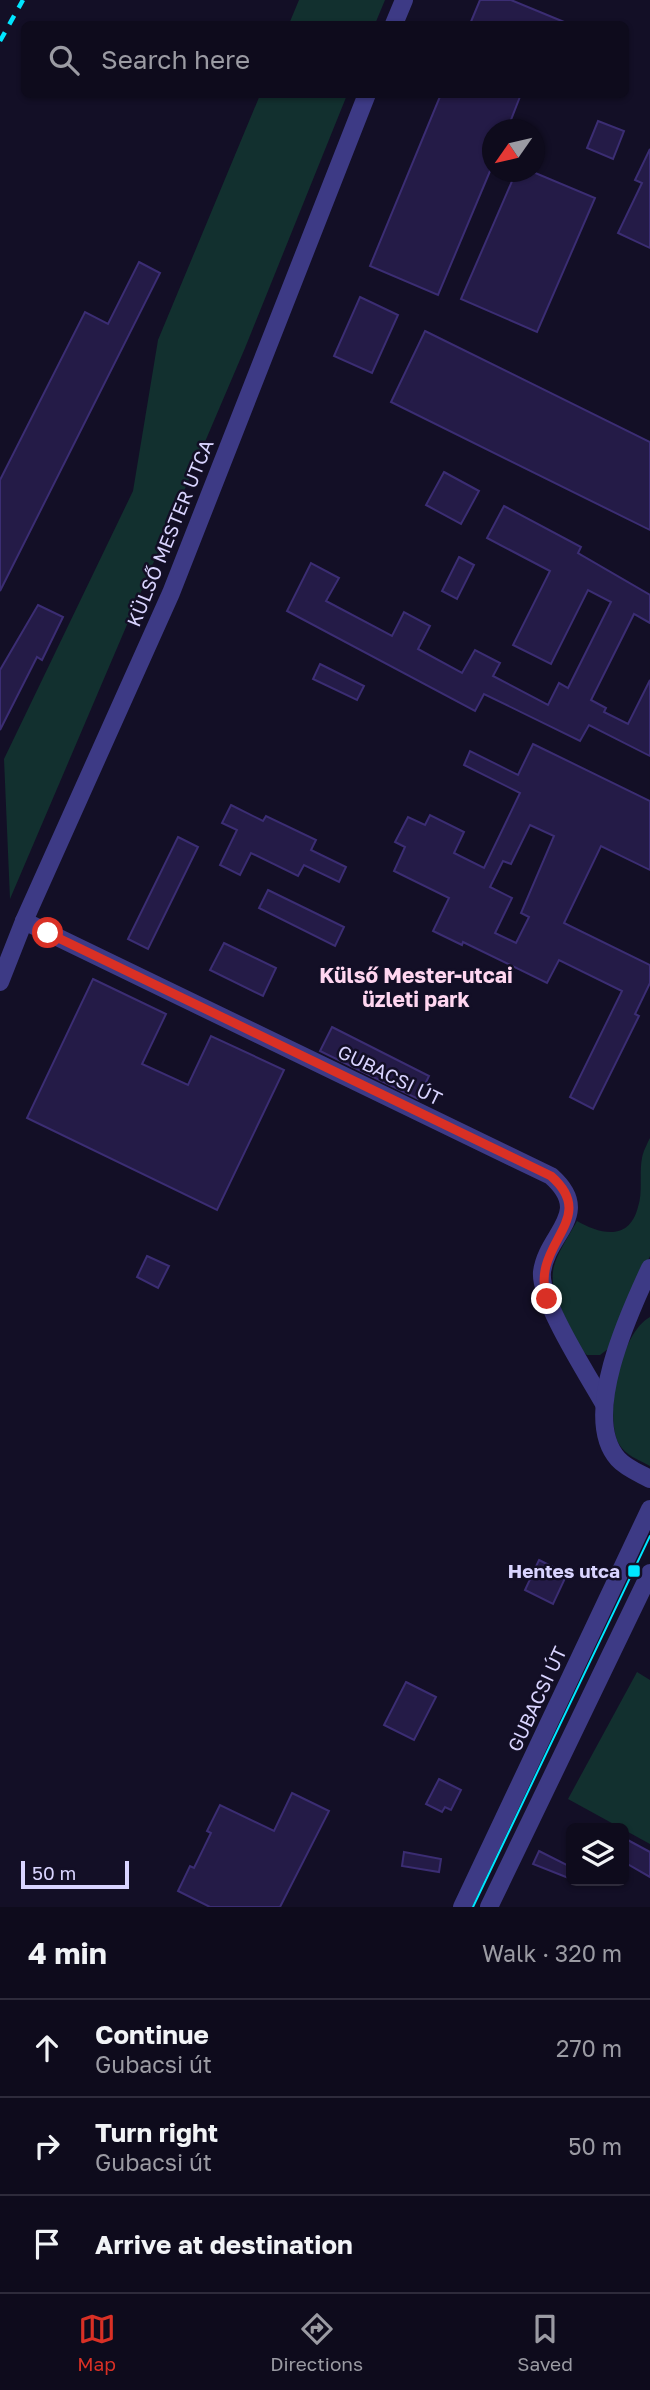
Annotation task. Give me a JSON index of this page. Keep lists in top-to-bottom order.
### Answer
{
  "streets": {
    "street": ["KÜLSŐ MESTER UTCA", "GUBACSI ÚT"]
  },
  "crossings": [
    ["KÜLSŐ MESTER UTCA", "GUBACSI ÚT"]
  ],
  "districts": ["Külső Mester-utcai üzleti park"],
  "places": {
    "transit": ["Hentes utca"]
  },
  "scale_bar": "50 m",
  "north": "bottom left",
  "page": {
    "search": "Search here",
    "scale": "50 m",
    "heading": ["4 min", "Walk · 320 m"],
    "list": [
      ["Continue", "Gubacsi út", "270 m"],
      ["Turn right", "Gubacsi út", "50 m"],
      "Arrive at destination"
    ],
    "nav": ["Map", "Directions", "Saved"]
  }
}
